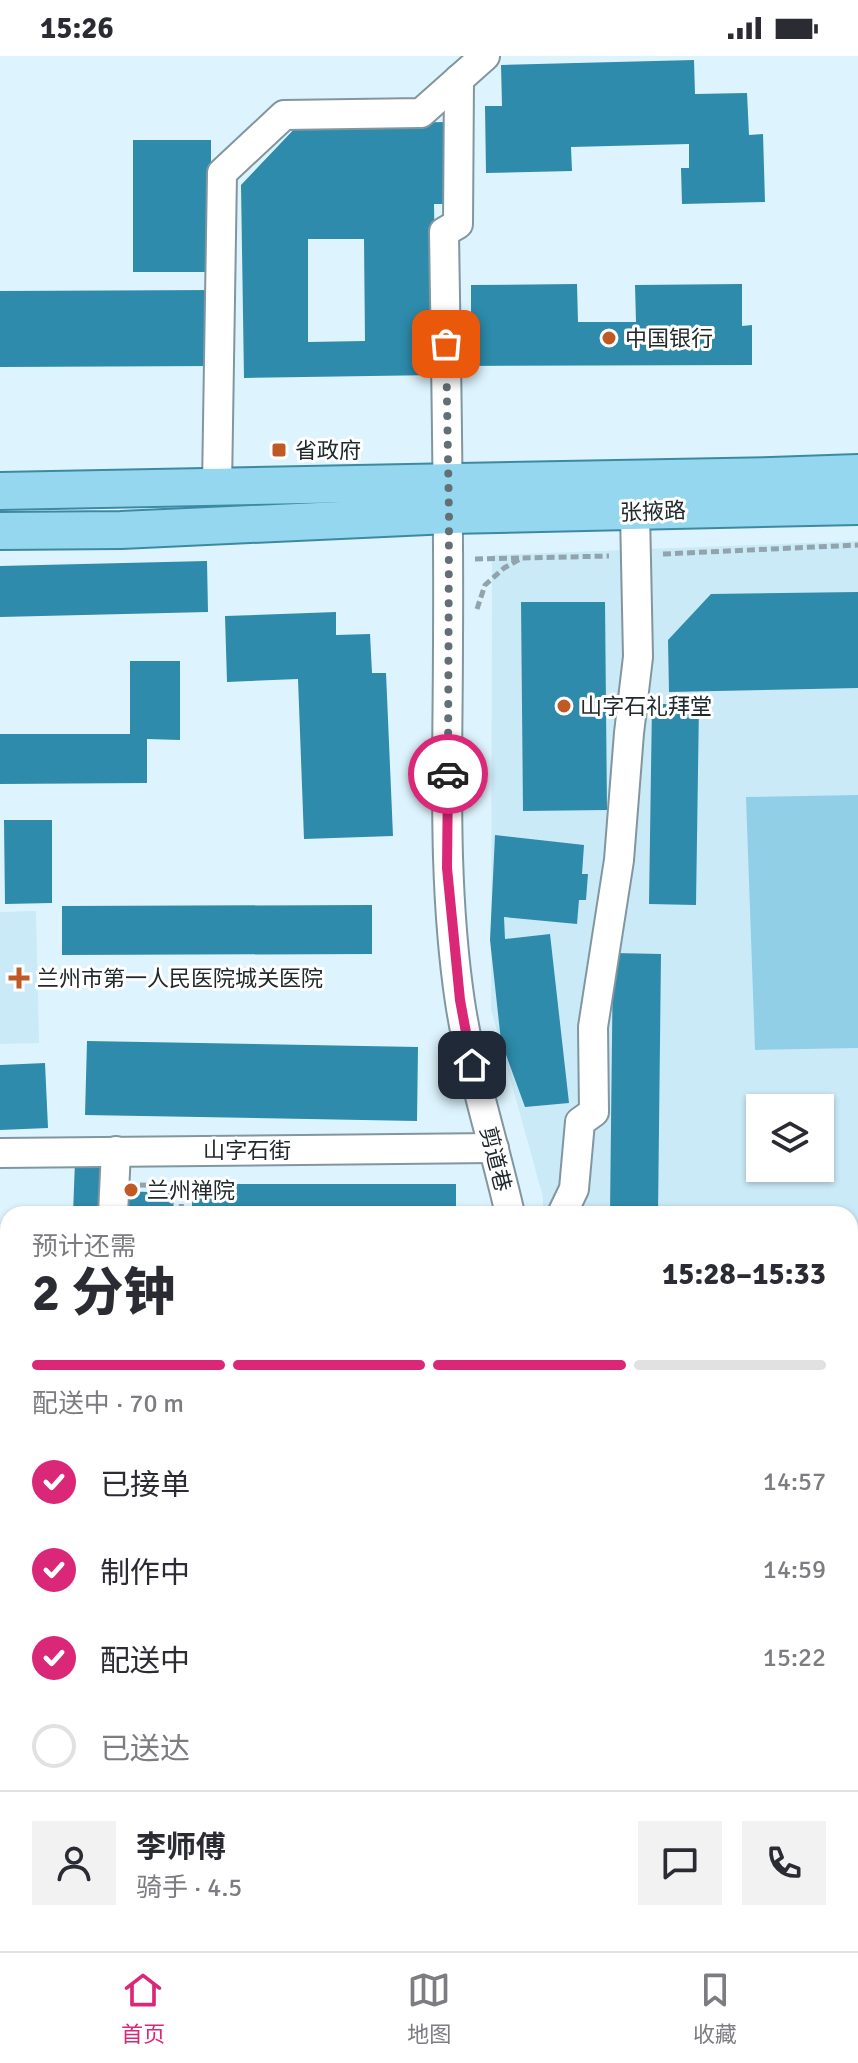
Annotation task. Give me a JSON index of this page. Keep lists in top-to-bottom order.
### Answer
{
  "streets": {
    "main road": ["张掖路"],
    "street": ["山字石街", "剪道巷"]
  },
  "crossings": [
    ["张掖路", "剪道巷"],
    ["山字石街", "剪道巷"]
  ],
  "places": {
    "other": ["中国银行", "山字石礼拜堂", "兰州禅院"],
    "transit": ["省政府"],
    "health": ["兰州市第一人民医院城关医院"]
  },
  "page": {
    "status": "15:26",
    "heading": ["2 分钟", "预计还需", "15:28–15:33"],
    "panel": ["李师傅", "骑手 · 4.5"],
    "bar": "配送中 · 70 m",
    "list": [
      ["已接单", "14:57"],
      ["制作中", "14:59"],
      ["配送中", "15:22"],
      "已送达"
    ],
    "tabs": ["首页", "地图", "收藏"]
  }
}
